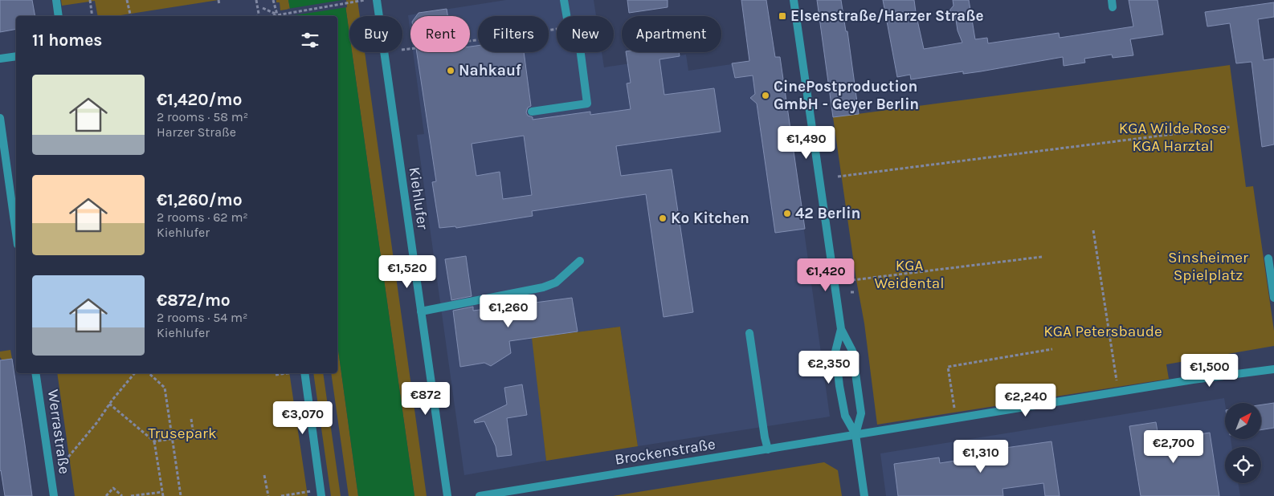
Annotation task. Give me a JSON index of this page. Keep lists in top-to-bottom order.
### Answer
{
  "streets": {
    "street": ["Kiehlufer", "Werrastraße", "Brockenstraße"]
  },
  "parks": [
    "KGA Wilde Rose KGA Harztal",
    "Sinsheimer Spielplatz",
    "KGA Weidental",
    "KGA Petersbaude",
    "Trusepark"
  ],
  "places": {
    "transit": ["Elsenstraße/Harzer Straße"],
    "other": [
      "Nahkauf",
      "CinePostproduction GmbH - Geyer Berlin",
      "42 Berlin",
      "Ko Kitchen"
    ]
  },
  "north": "top right",
  "page": {
    "chip": [
      "Buy",
      "Rent",
      "Filters",
      "New",
      "Apartment"
    ],
    "heading": "11 homes",
    "list": [
      {
        "name": "€1,420/mo",
        "note": "2 rooms · 58 m² · Harzer Straße"
      },
      {
        "name": "€1,260/mo",
        "note": "2 rooms · 62 m² · Kiehlufer"
      },
      {
        "name": "€872/mo",
        "note": "2 rooms · 54 m² · Kiehlufer"
      }
    ],
    "price": [
      "€1,490",
      "€1,520",
      "€1,420",
      "€1,260",
      "€2,350",
      "€1,500",
      "€872",
      "€2,240",
      "€3,070",
      "€2,700",
      "€1,310"
    ]
  }
}
